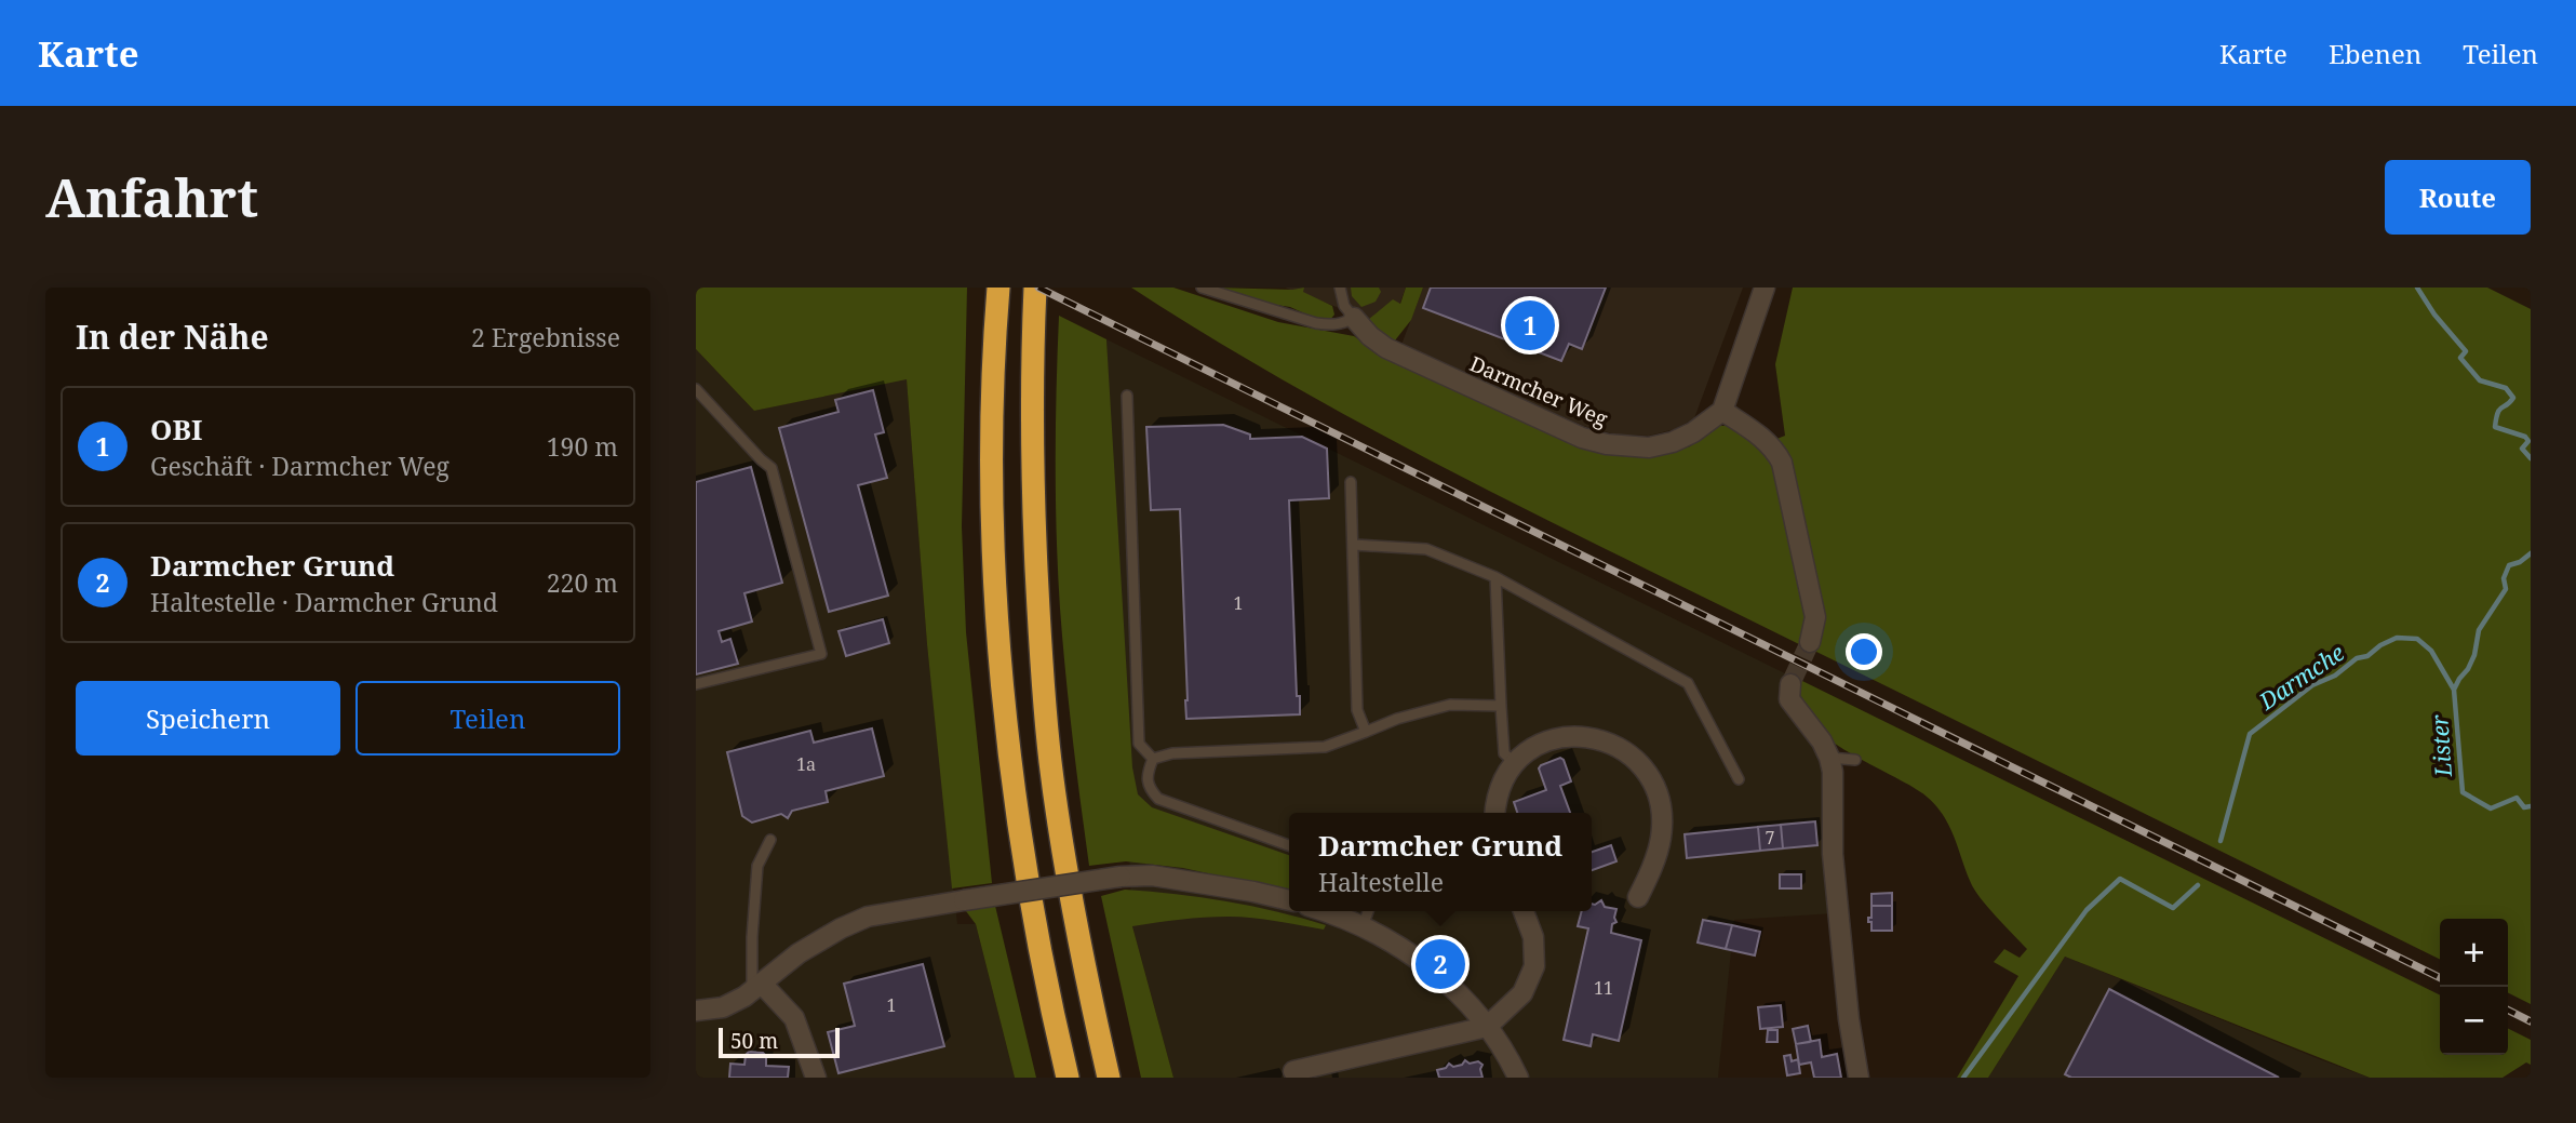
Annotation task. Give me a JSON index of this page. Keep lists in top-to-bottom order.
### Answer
{
  "streets": {
    "street": ["Darmcher Weg"]
  },
  "water": ["Darmche", "Lister"],
  "house_numbers": [
    "1",
    "1a",
    "7",
    "11",
    "1"
  ],
  "scale_bar": "50 m",
  "page": {
    "header": "Karte",
    "nav": ["Karte", "Ebenen", "Teilen"],
    "buttons": [
      "Route",
      ["Speichern", "Teilen"]
    ],
    "title": "Anfahrt",
    "heading": ["In der Nähe", "2 Ergebnisse"],
    "pins": ["1", "2"],
    "list": [
      {
        "mark": "1",
        "name": "OBI",
        "note": "Geschäft · Darmcher Weg",
        "value": "190 m"
      },
      {
        "mark": "2",
        "name": "Darmcher Grund",
        "note": "Haltestelle · Darmcher Grund",
        "value": "220 m"
      }
    ],
    "popup": ["Darmcher Grund", "Haltestelle"],
    "map_buttons": ["+", "−"],
    "scale": "50 m"
  }
}
